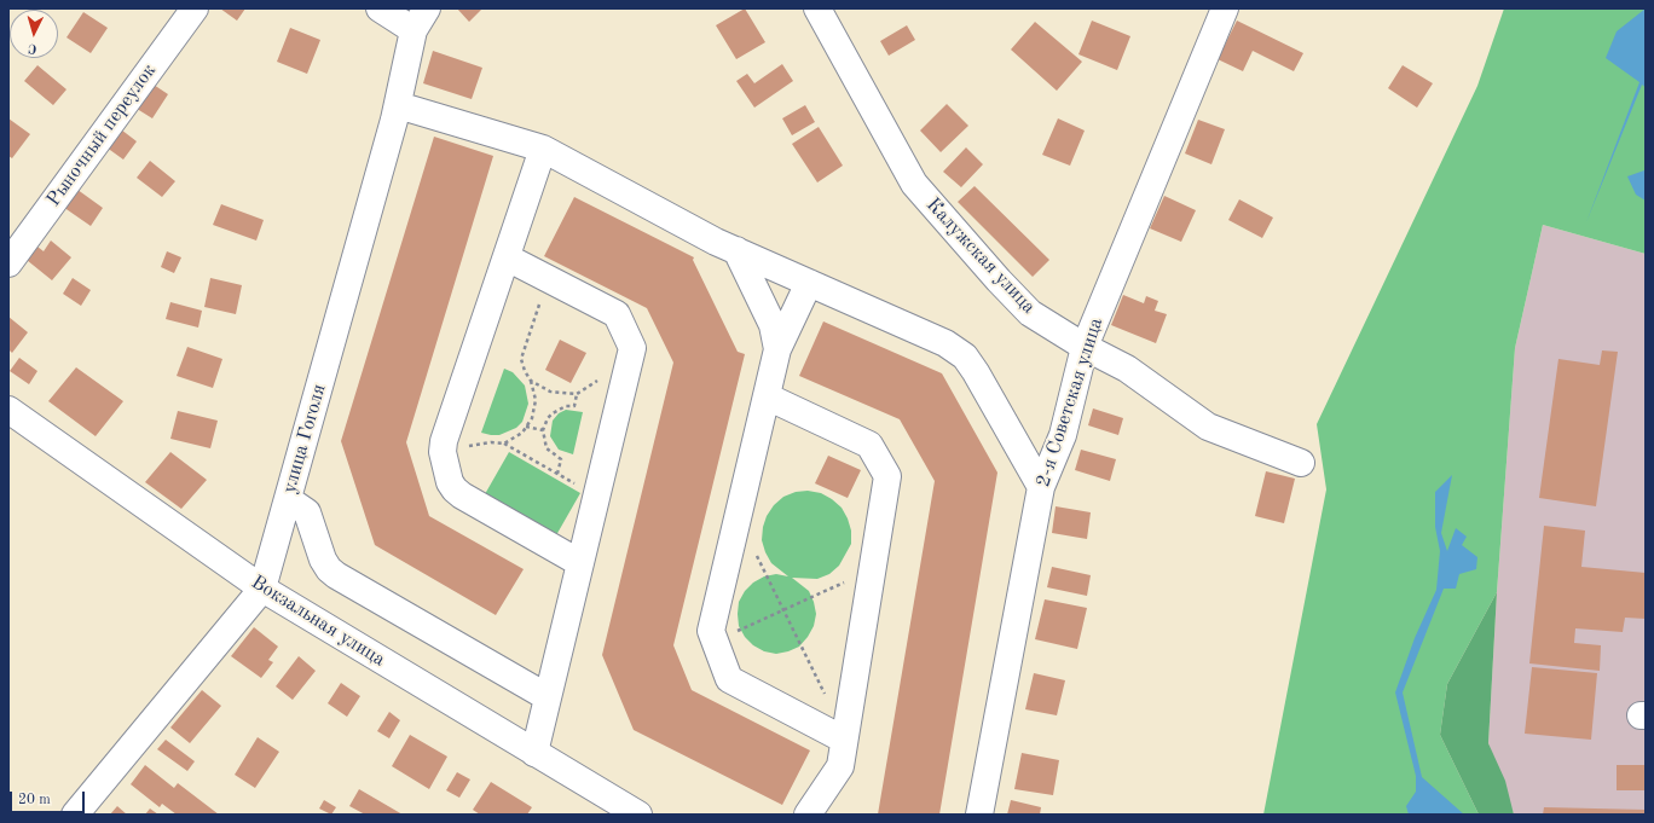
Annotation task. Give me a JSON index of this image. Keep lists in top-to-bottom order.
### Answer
{
  "streets": {
    "street": [
      "Рыночный переулок",
      "Калужская улица",
      "2-я Советская улица",
      "улица Гоголя",
      "Вокзальная улица"
    ]
  },
  "crossings": [
    ["Калужская улица", "2-я Советская улица"],
    ["улица Гоголя", "Вокзальная улица"]
  ],
  "scale_bar": "20 m",
  "north": "bottom"
}
